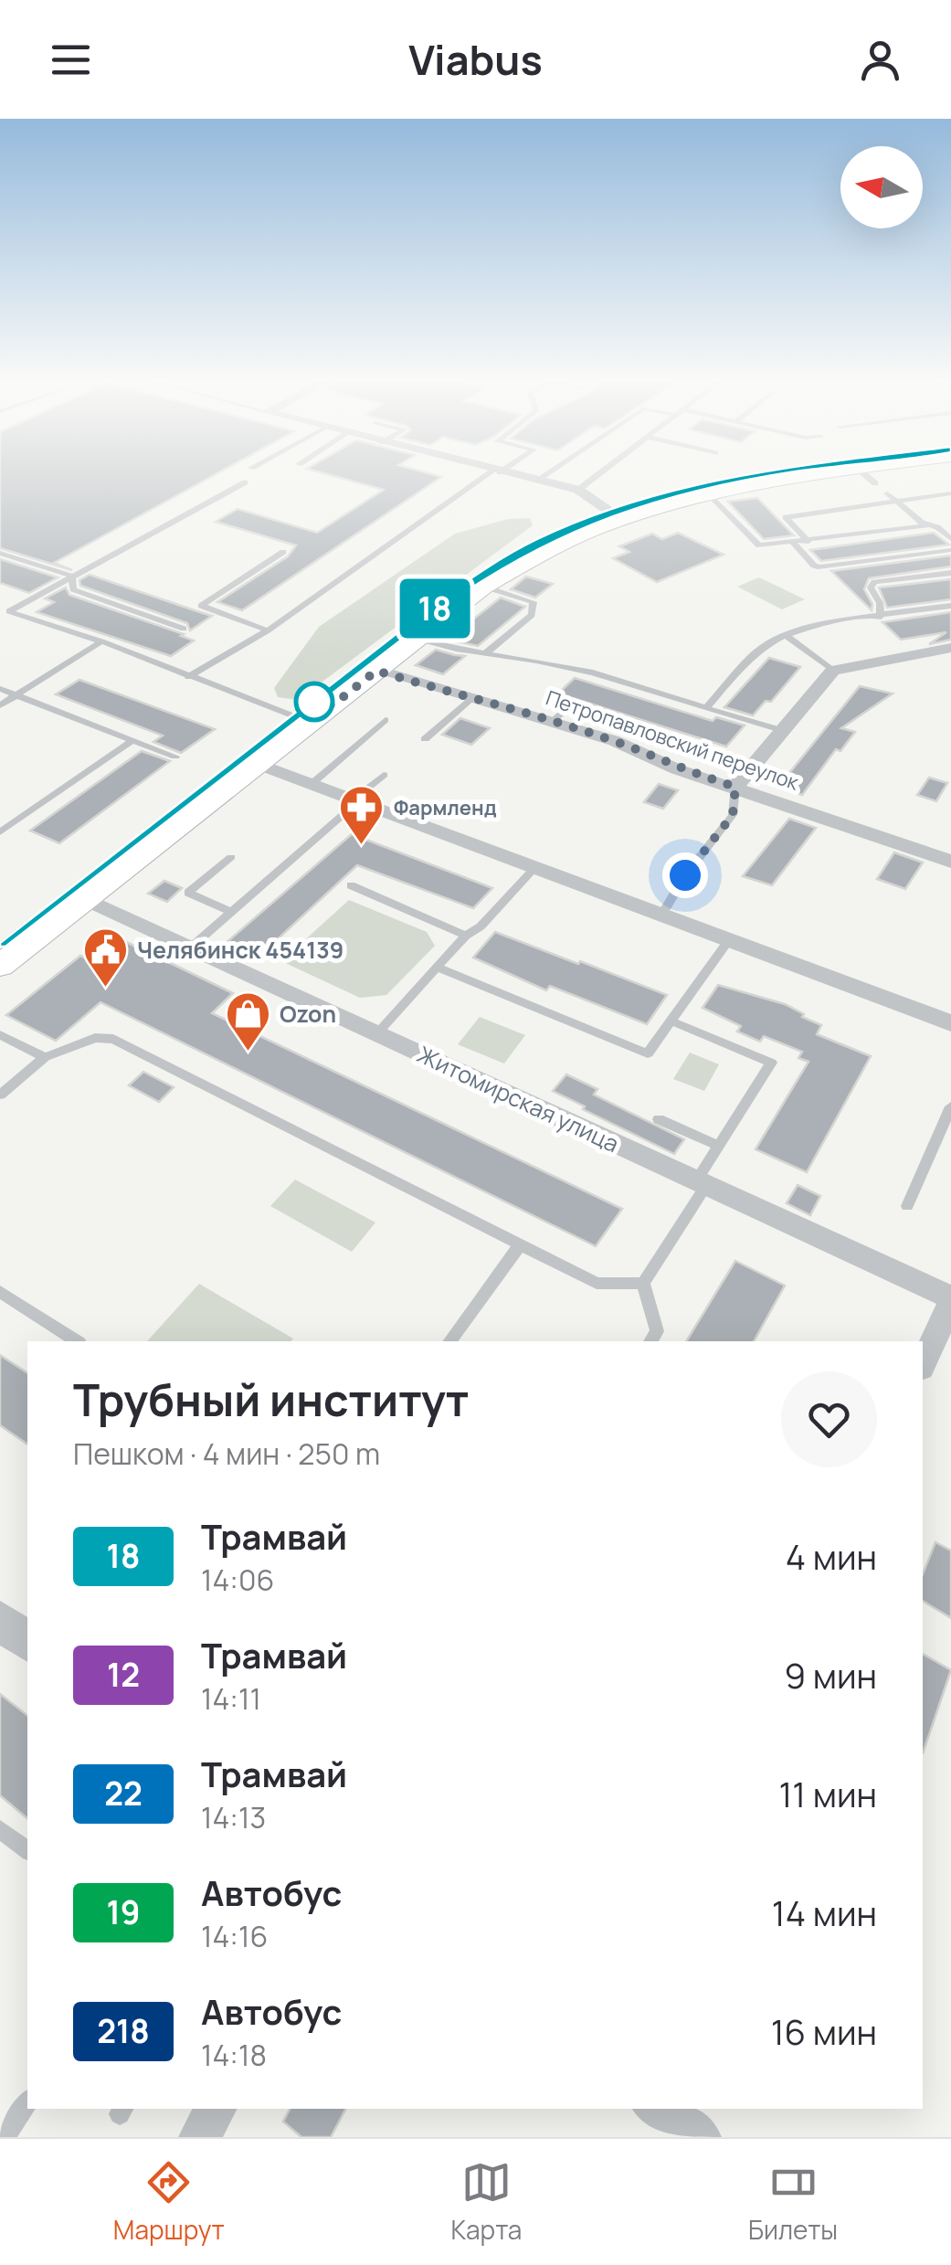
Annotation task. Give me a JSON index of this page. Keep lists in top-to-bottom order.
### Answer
{
  "streets": {
    "street": ["Петропавловский переулок", "Житомирская улица"]
  },
  "places": {
    "pharmacy": ["Фармленд"],
    "public building": ["Челябинск 454139"],
    "shop": ["Ozon"]
  },
  "lines": ["tram line 18"],
  "north": "left",
  "page": {
    "header": "Viabus",
    "on_map": "18",
    "heading": ["Трубный институт", "Пешком · 4 мин · 250 m"],
    "list": [
      {
        "mark": "18",
        "name": "Трамвай",
        "note": "14:06",
        "value": "4 мин"
      },
      {
        "mark": "12",
        "name": "Трамвай",
        "note": "14:11",
        "value": "9 мин"
      },
      {
        "mark": "22",
        "name": "Трамвай",
        "note": "14:13",
        "value": "11 мин"
      },
      {
        "mark": "19",
        "name": "Автобус",
        "note": "14:16",
        "value": "14 мин"
      },
      {
        "mark": "218",
        "name": "Автобус",
        "note": "14:18",
        "value": "16 мин"
      }
    ],
    "tabs": ["Маршрут", "Карта", "Билеты"]
  }
}
